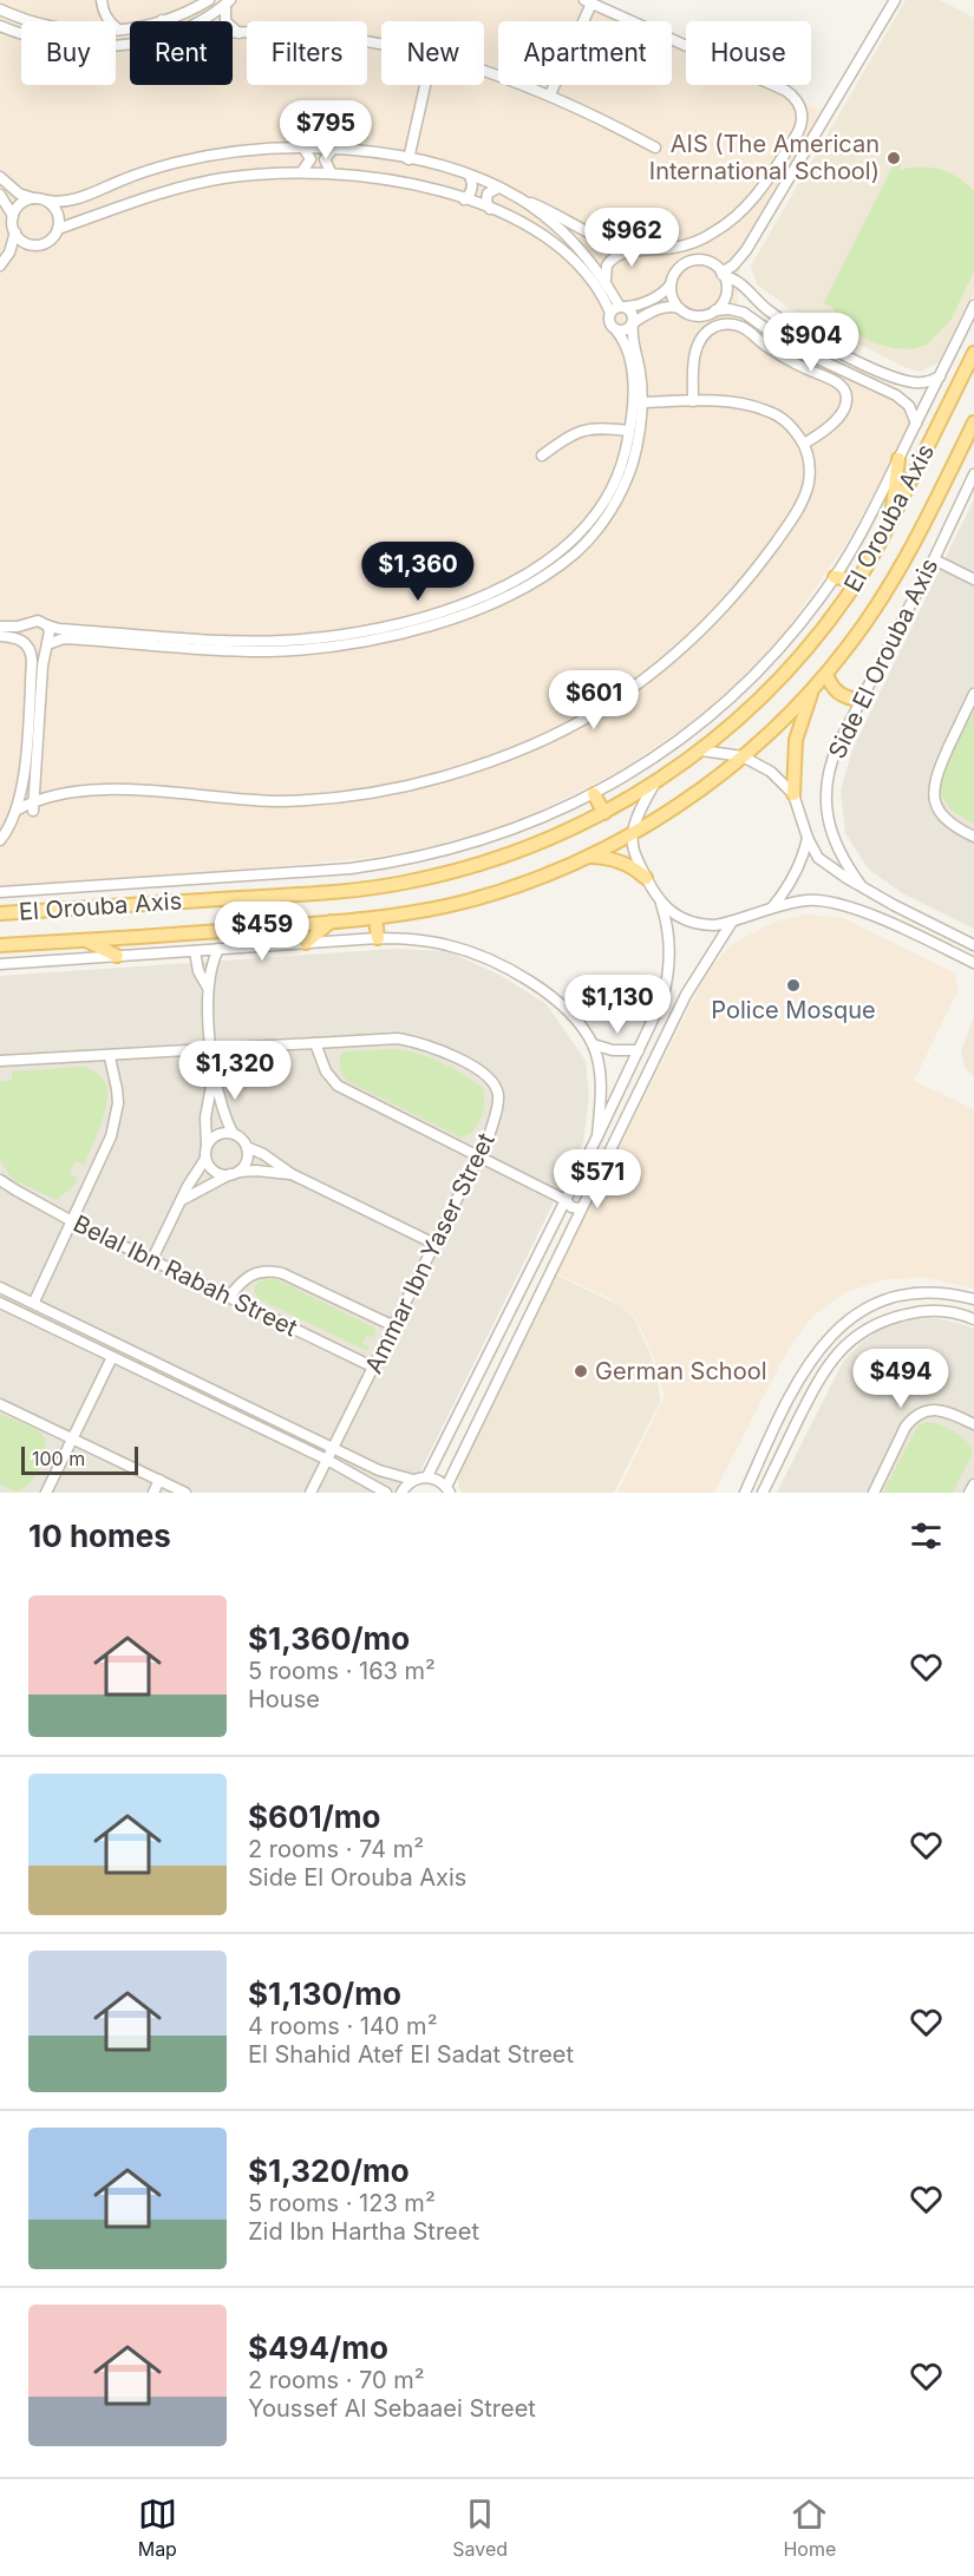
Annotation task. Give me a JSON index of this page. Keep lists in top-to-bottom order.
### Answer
{
  "streets": {
    "main road": ["El Orouba Axis"],
    "street": ["Side El Orouba Axis", "Ammar Ibn Yaser Street", "Belal Ibn Rabah Street"]
  },
  "crossings": [
    ["Ammar Ibn Yaser Street", "Belal Ibn Rabah Street"]
  ],
  "places": ["AIS (The American International School)", "Police Mosque", "German School"],
  "scale_bar": "100 m",
  "page": {
    "chip": [
      "Buy",
      "Rent",
      "Filters",
      "New",
      "Apartment",
      "House"
    ],
    "price": [
      "$795",
      "$962",
      "$904",
      "$1,360",
      "$601",
      "$459",
      "$1,130",
      "$1,320",
      "$571",
      "$494"
    ],
    "scale": "100 m",
    "heading": "10 homes",
    "list": [
      {
        "name": "$1,360/mo",
        "note": "5 rooms · 163 m² · House"
      },
      {
        "name": "$601/mo",
        "note": "2 rooms · 74 m² · Side El Orouba Axis"
      },
      {
        "name": "$1,130/mo",
        "note": "4 rooms · 140 m² · El Shahid Atef El Sadat Street"
      },
      {
        "name": "$1,320/mo",
        "note": "5 rooms · 123 m² · Zid Ibn Hartha Street"
      },
      {
        "name": "$494/mo",
        "note": "2 rooms · 70 m² · Youssef Al Sebaaei Street"
      }
    ],
    "tabs": ["Map", "Saved", "Home"]
  }
}
